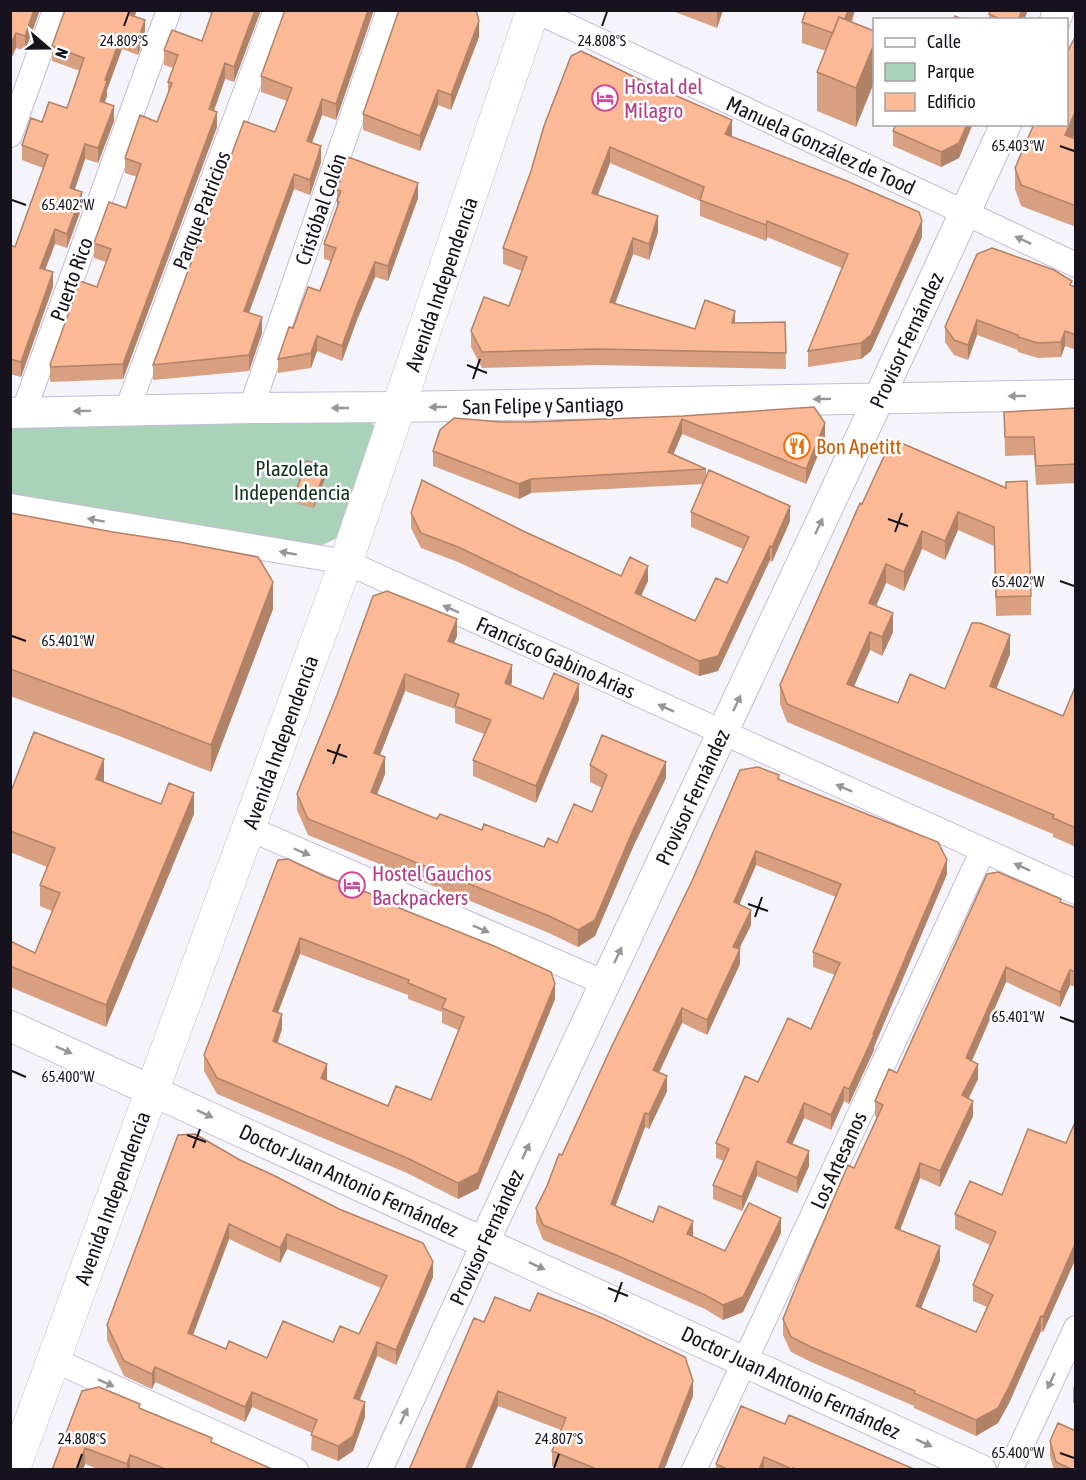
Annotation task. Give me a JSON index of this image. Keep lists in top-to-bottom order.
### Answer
{
  "streets": {
    "main road": ["Avenida Independencia"],
    "street": [
      "Manuela González de Tood",
      "Cristóbal Colón",
      "Parque Patricios",
      "Puerto Rico",
      "Provisor Fernández",
      "San Felipe y Santiago",
      "Francisco Gabino Arias",
      "Los Artesanos",
      "Doctor Juan Antonio Fernández"
    ]
  },
  "crossings": [
    ["Manuela González de Tood", "Avenida Independencia"],
    ["Manuela González de Tood", "Provisor Fernández"],
    ["Cristóbal Colón", "San Felipe y Santiago"],
    ["Parque Patricios", "San Felipe y Santiago"],
    ["Puerto Rico", "San Felipe y Santiago"],
    ["Avenida Independencia", "San Felipe y Santiago"],
    ["Avenida Independencia", "Francisco Gabino Arias"],
    ["Avenida Independencia", "Doctor Juan Antonio Fernández"],
    ["Provisor Fernández", "San Felipe y Santiago"],
    ["Provisor Fernández", "Francisco Gabino Arias"],
    ["Provisor Fernández", "Doctor Juan Antonio Fernández"],
    ["Francisco Gabino Arias", "Los Artesanos"],
    ["Los Artesanos", "Doctor Juan Antonio Fernández"]
  ],
  "one_way": [
    "Provisor Fernández",
    "San Felipe y Santiago",
    "Francisco Gabino Arias",
    "Doctor Juan Antonio Fernández"
  ],
  "parks": ["Plazoleta Independencia"],
  "places": {
    "hotel": ["Hostal del Milagro", "Hostel Gauchos Backpackers"],
    "restaurant": ["Bon Apetitt"]
  },
  "legend": ["Calle", "Parque", "Edificio"],
  "north": "right",
  "coordinates": [
    "24.809°S",
    "24.808°S",
    "65.403°W",
    "65.402°W",
    "65.401°W",
    "65.400°W",
    "24.807°S"
  ]
}
